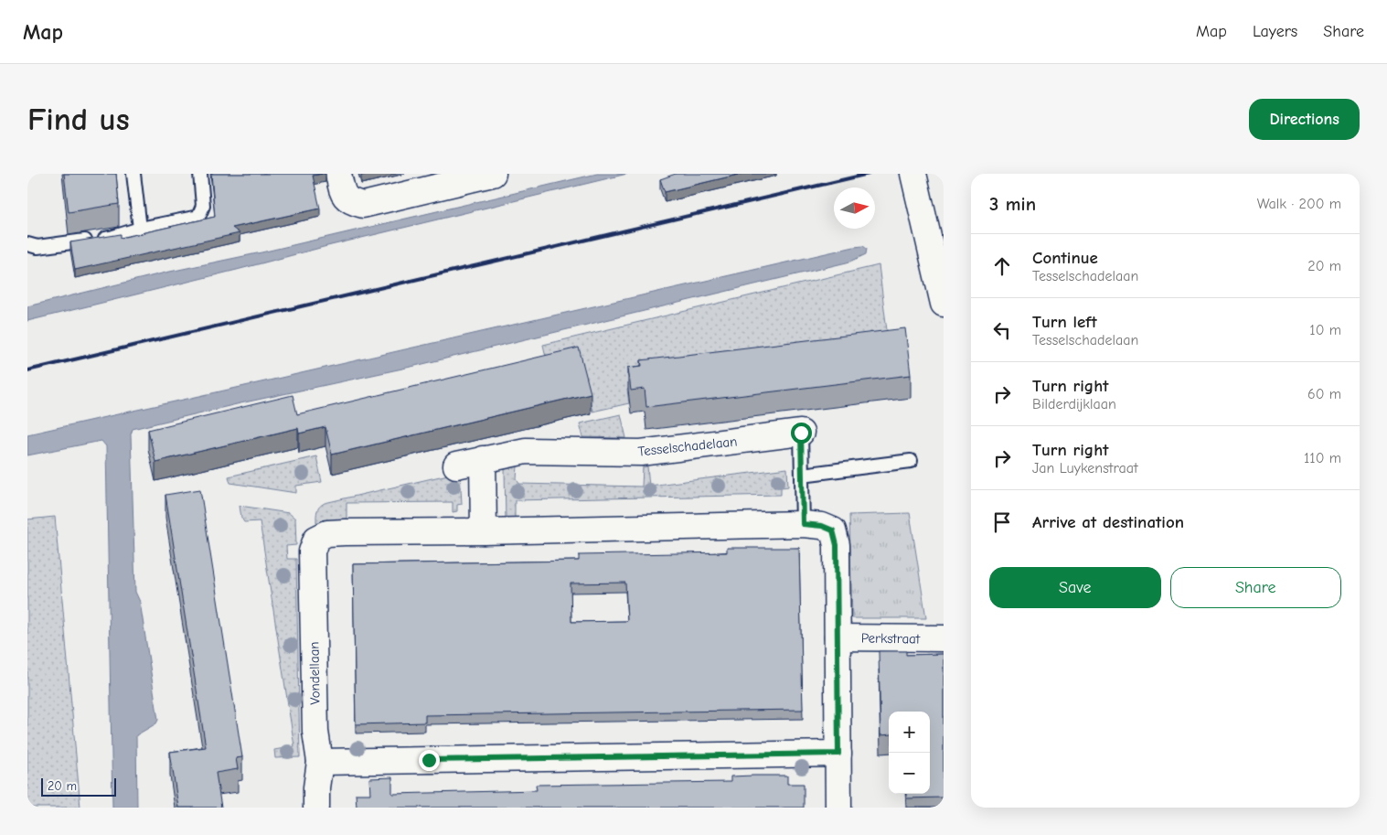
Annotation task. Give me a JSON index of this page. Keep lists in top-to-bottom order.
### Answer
{
  "streets": {
    "street": ["Tesselschadelaan", "Perkstraat", "Vondellaan"]
  },
  "scale_bar": "20 m",
  "north": "right",
  "page": {
    "header": "Map",
    "nav": ["Map", "Layers", "Share"],
    "buttons": [
      "Directions",
      ["Save", "Share"]
    ],
    "title": "Find us",
    "heading": ["3 min", "Walk · 200 m"],
    "list": [
      ["Continue", "Tesselschadelaan", "20 m"],
      ["Turn left", "Tesselschadelaan", "10 m"],
      ["Turn right", "Bilderdijklaan", "60 m"],
      ["Turn right", "Jan Luykenstraat", "110 m"],
      "Arrive at destination"
    ],
    "map_buttons": ["+", "−"],
    "scale": "20 m"
  }
}
